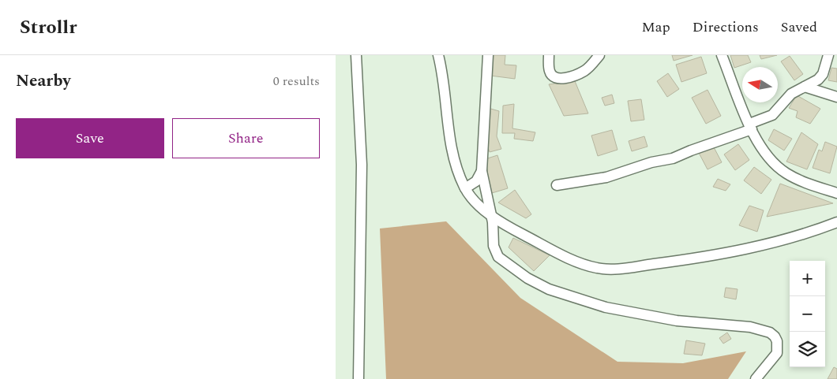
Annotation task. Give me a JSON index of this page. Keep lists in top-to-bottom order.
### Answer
{
  "north": "left",
  "page": {
    "header": "Strollr",
    "nav": ["Map", "Directions", "Saved"],
    "heading": ["Nearby", "0 results"],
    "buttons": ["Save", "Share"],
    "map_buttons": ["+", "−"]
  }
}
